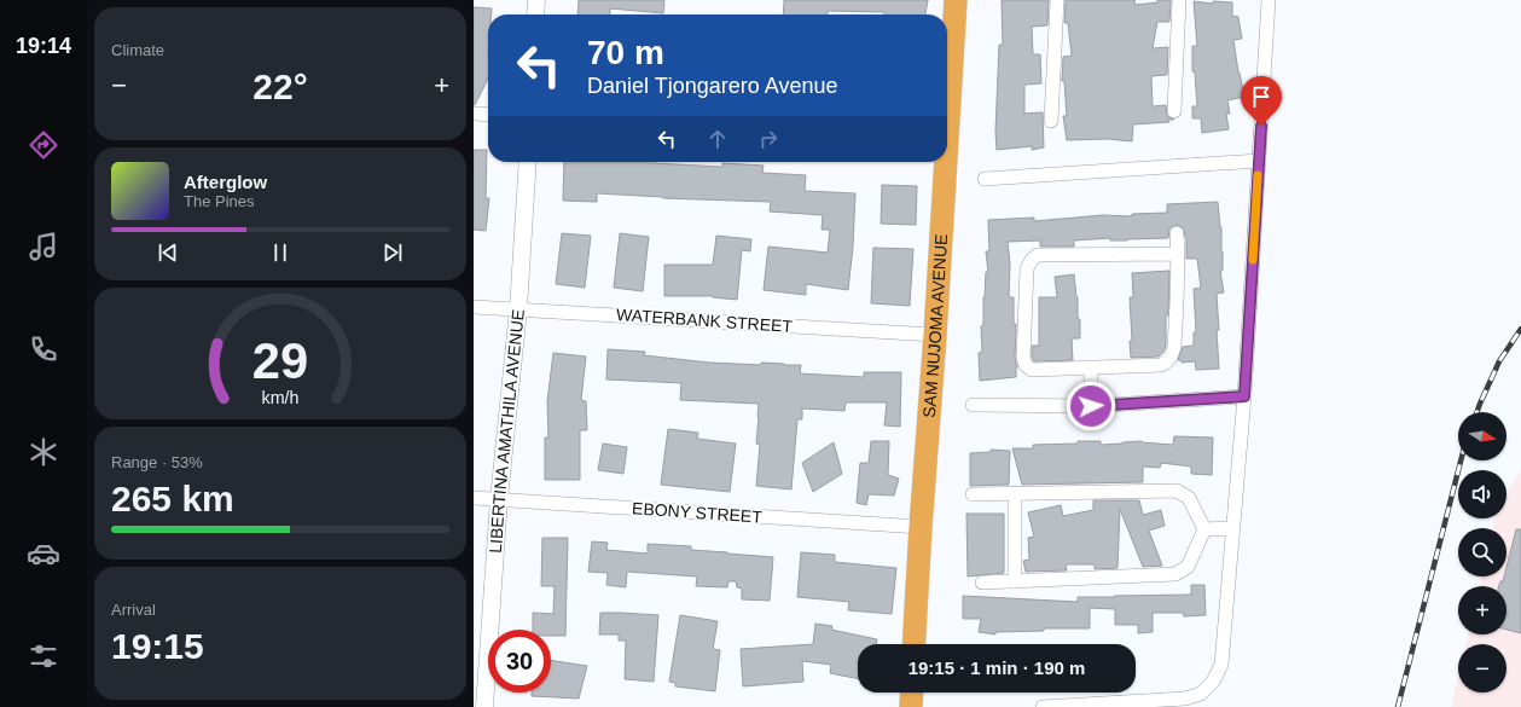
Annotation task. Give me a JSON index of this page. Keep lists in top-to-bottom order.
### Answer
{
  "streets": {
    "highway": ["SAM NUJOMA AVENUE"],
    "street": ["WATERBANK STREET", "LIBERTINA AMATHILA AVENUE", "EBONY STREET"]
  },
  "crossings": [
    ["WATERBANK STREET", "SAM NUJOMA AVENUE"],
    ["WATERBANK STREET", "LIBERTINA AMATHILA AVENUE"],
    ["SAM NUJOMA AVENUE", "EBONY STREET"],
    ["LIBERTINA AMATHILA AVENUE", "EBONY STREET"]
  ],
  "north": "right",
  "page": {
    "tabs": "19:14",
    "tile": [
      "Climate",
      ["Range · 53%", "265 km"],
      ["Arrival", "19:15"]
    ],
    "turn": ["70 m", "Daniel Tjongarero Avenue"],
    "heat": ["−", "22°", "+"],
    "song": ["Afterglow", "The Pines"],
    "map_buttons": ["+", "−"],
    "limit": "30",
    "trip": "19:15 · 1 min · 190 m",
    "gauge": ["29", "km/h"]
  }
}
